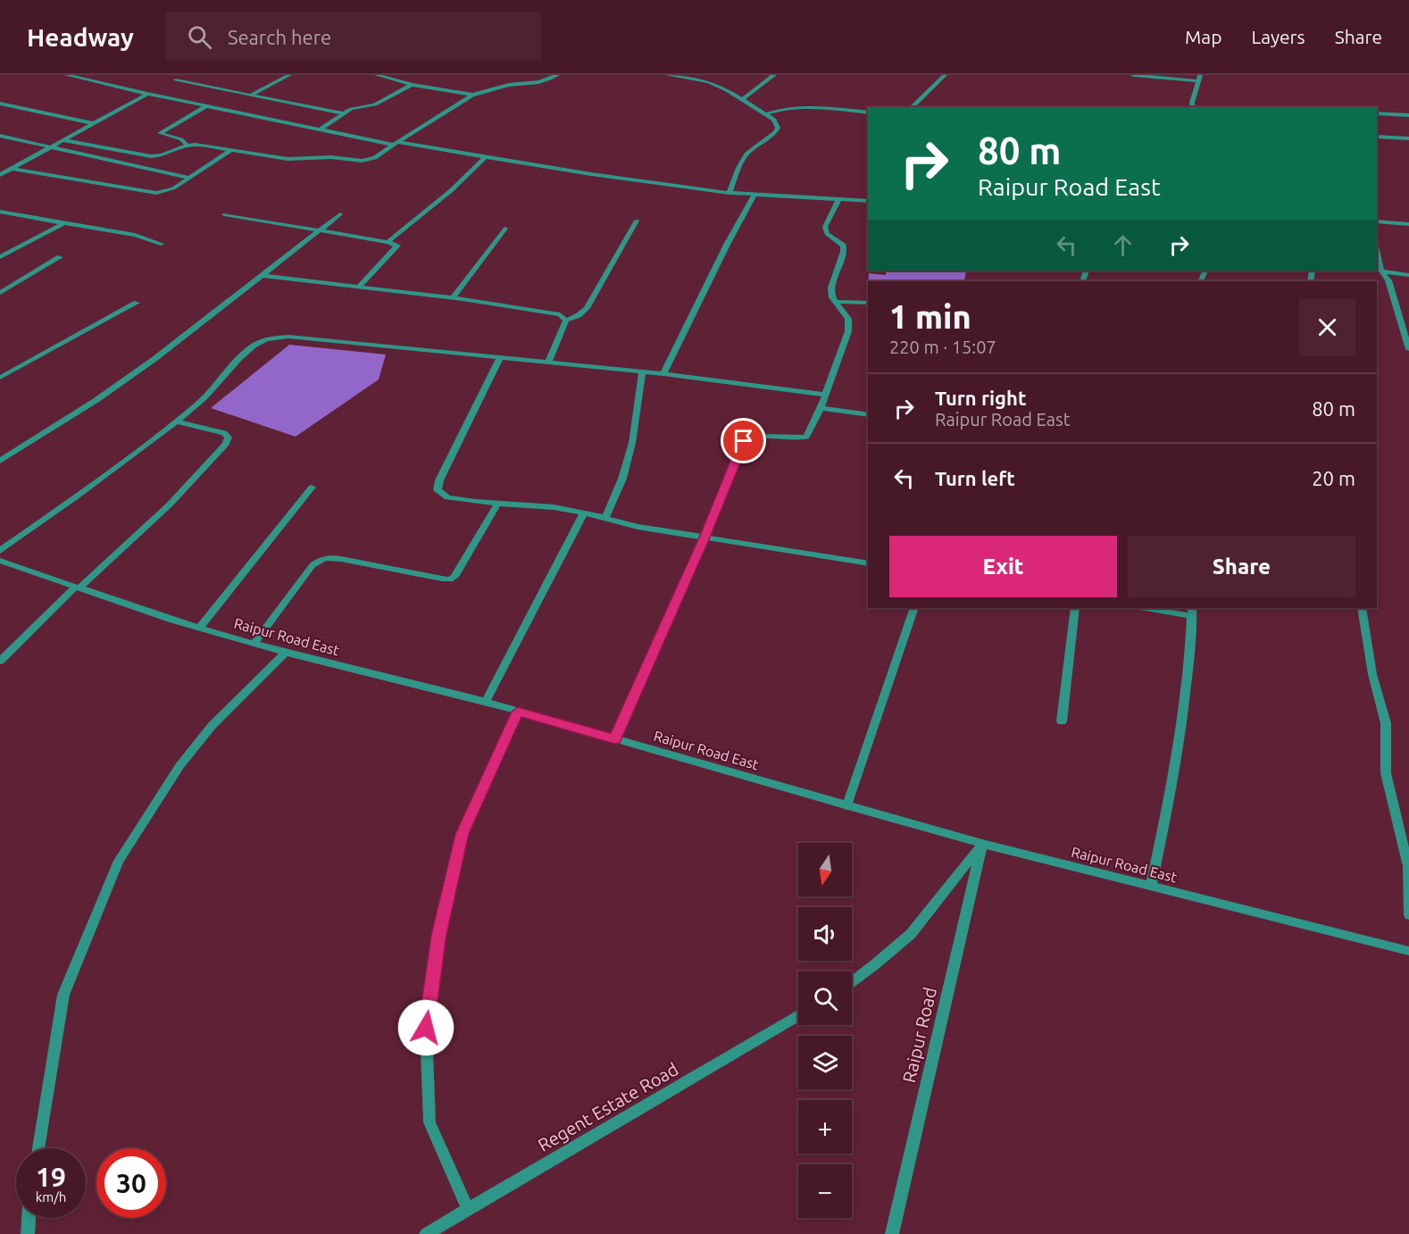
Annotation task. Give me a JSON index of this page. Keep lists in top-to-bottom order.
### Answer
{
  "streets": {
    "street": ["Raipur Road East", "Raipur Road", "Regent Estate Road"]
  },
  "crossings": [
    ["Raipur Road East", "Raipur Road"]
  ],
  "north": "bottom",
  "page": {
    "header": "Headway",
    "search": "Search here",
    "nav": ["Map", "Layers", "Share"],
    "turn": ["80 m", "Raipur Road East"],
    "heading": ["1 min", "220 m · 15:07"],
    "list": [
      {
        "name": "Turn right",
        "note": "Raipur Road East",
        "value": "80 m"
      },
      {
        "name": "Turn left",
        "value": "20 m"
      }
    ],
    "buttons": ["Exit", "Share"],
    "map_buttons": ["+", "−"],
    "speed": "19 km/h",
    "limit": "30"
  }
}
